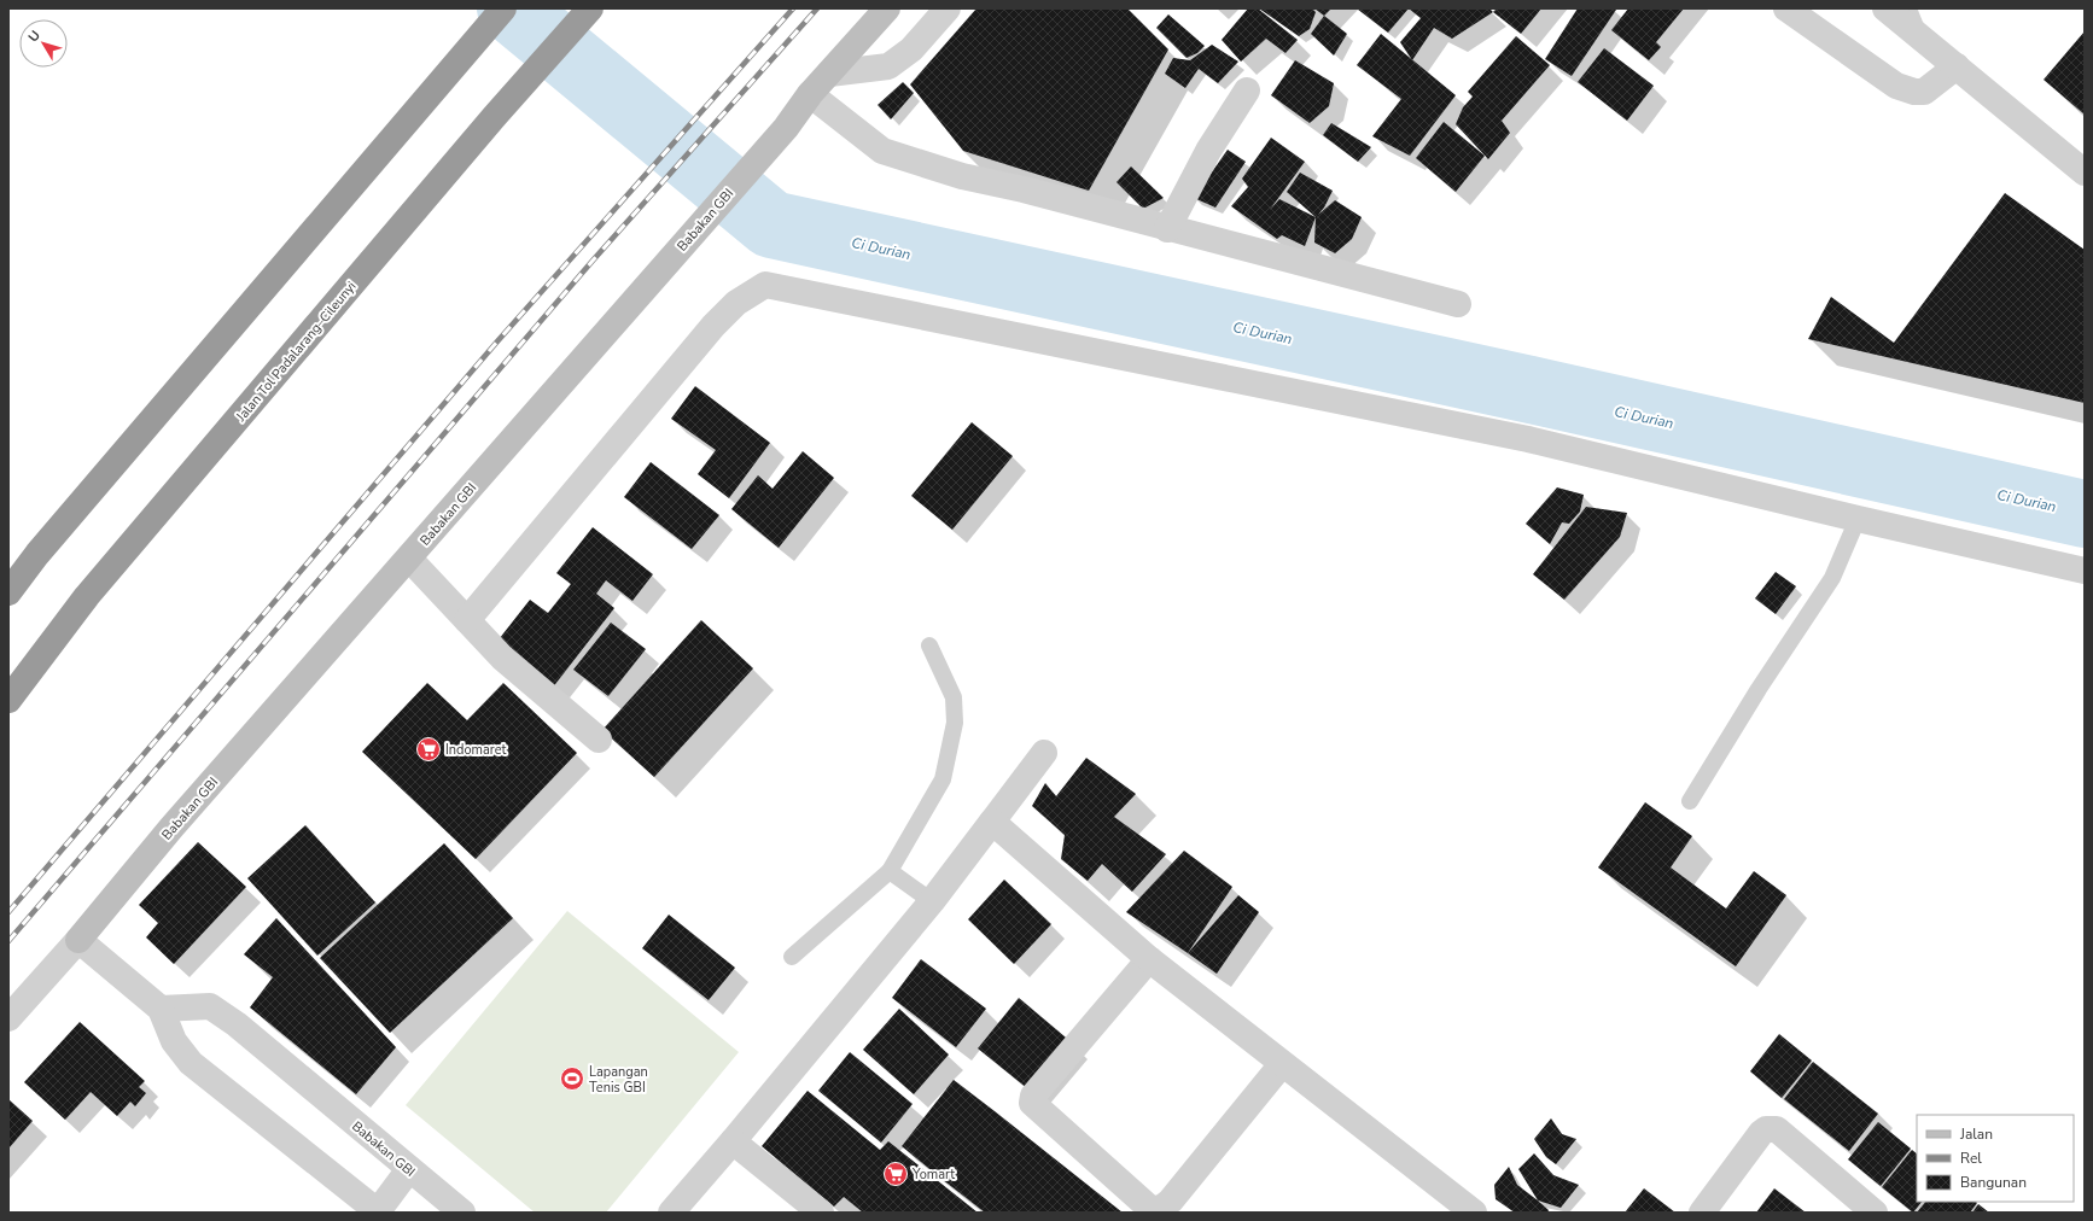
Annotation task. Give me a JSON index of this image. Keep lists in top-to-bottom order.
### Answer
{
  "streets": {
    "highway": ["Jalan Tol Padalarang–Cileunyi"],
    "street": ["Babakan GBI"]
  },
  "water": ["Ci Durian"],
  "places": {
    "supermarket": ["Indomaret", "Yomart"],
    "sports": ["Lapangan Tenis GBI"]
  },
  "legend": ["Jalan", "Rel", "Bangunan"],
  "north": "top left"
}
